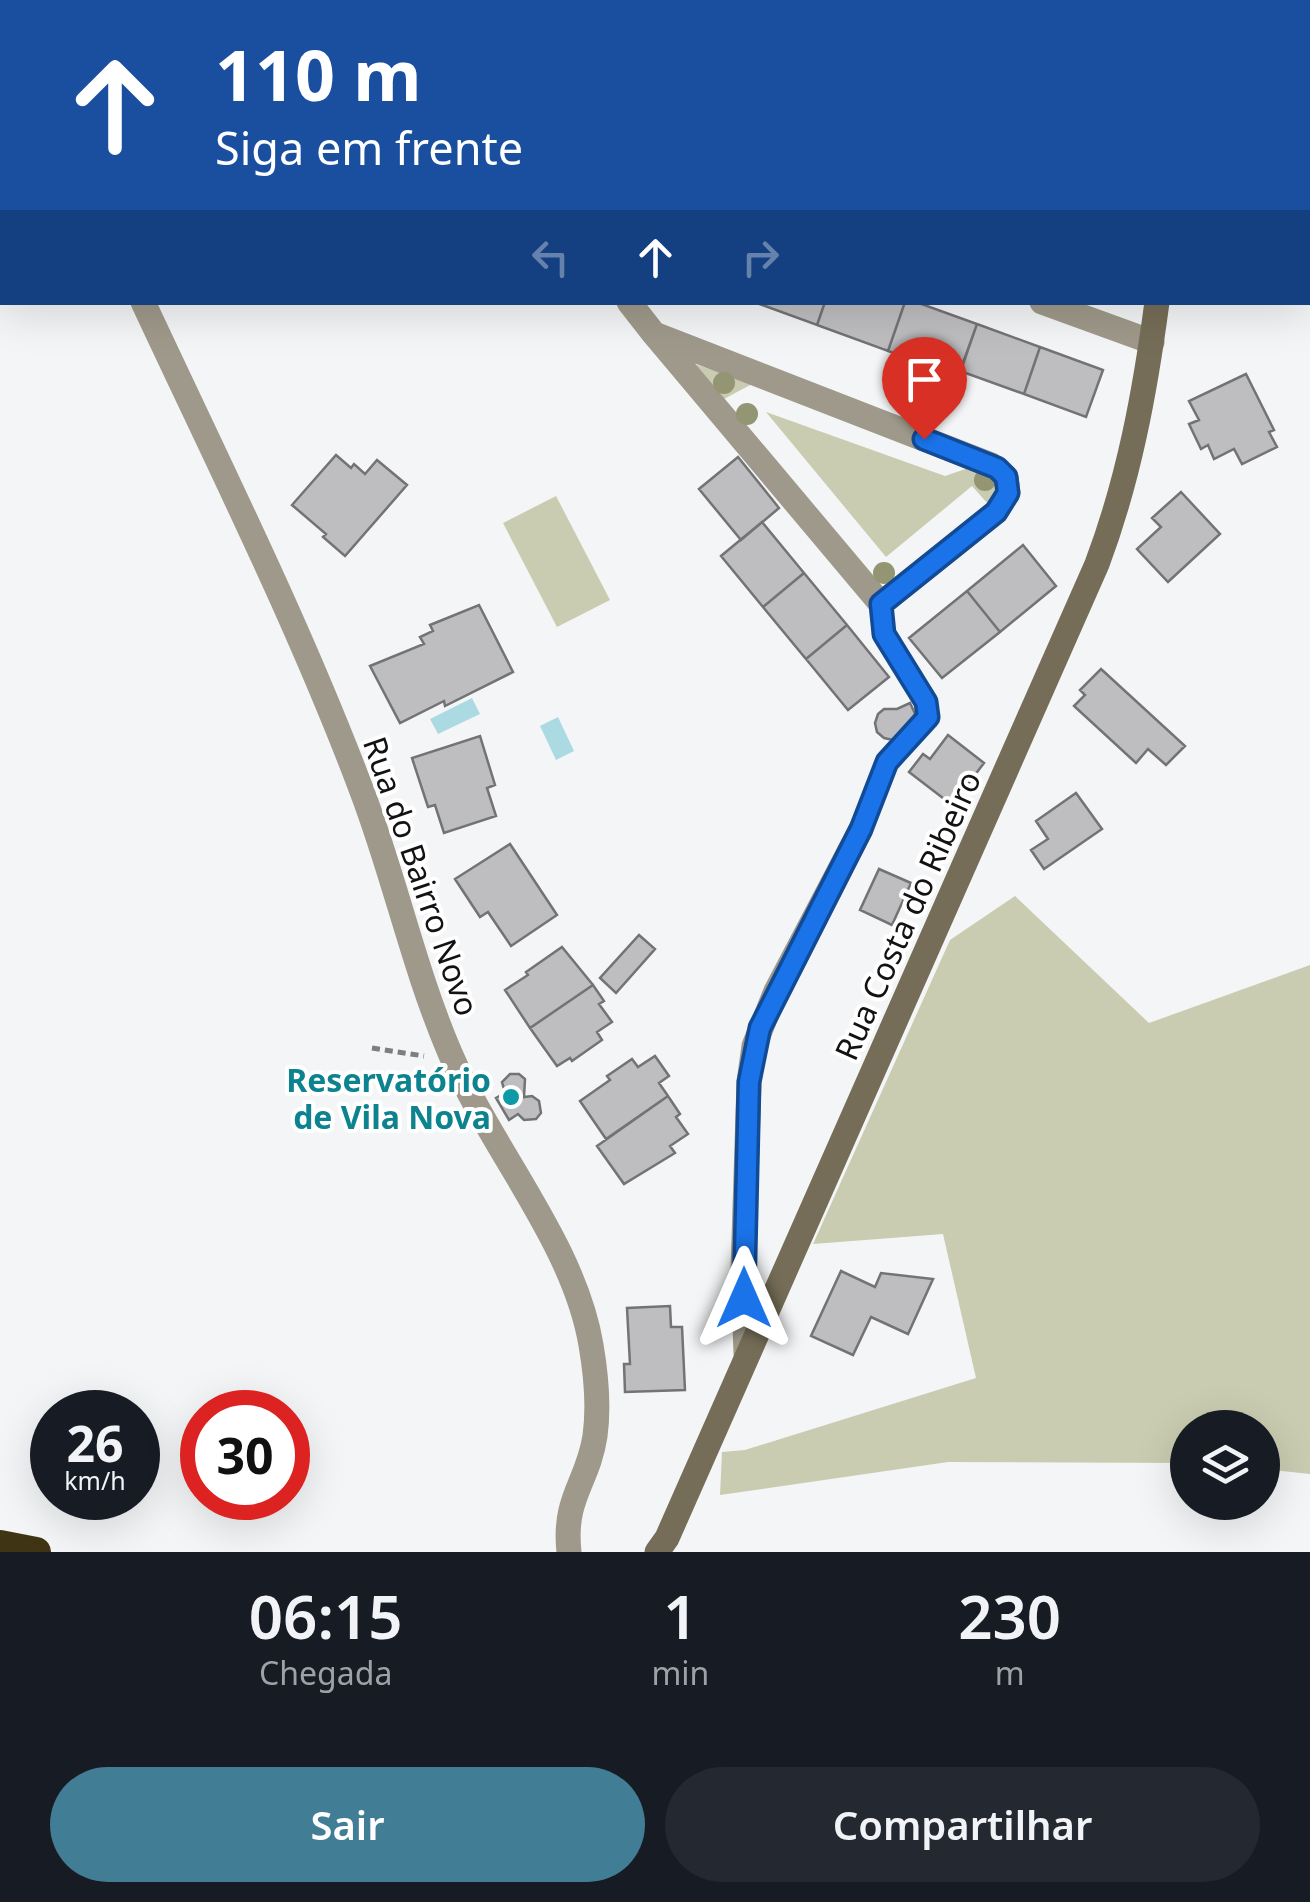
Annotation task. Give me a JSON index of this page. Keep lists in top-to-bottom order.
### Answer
{
  "streets": {
    "main road": ["Rua Costa do Ribeiro"],
    "street": ["Rua do Bairro Novo"]
  },
  "places": ["Reservatório de Vila Nova"],
  "page": {
    "turn": ["110 m", "Siga em frente"],
    "speed": "26 km/h",
    "limit": "30",
    "eta": [
      "06:15",
      "Chegada",
      "1",
      "min",
      "230",
      "m"
    ],
    "buttons": ["Sair", "Compartilhar"]
  }
}
